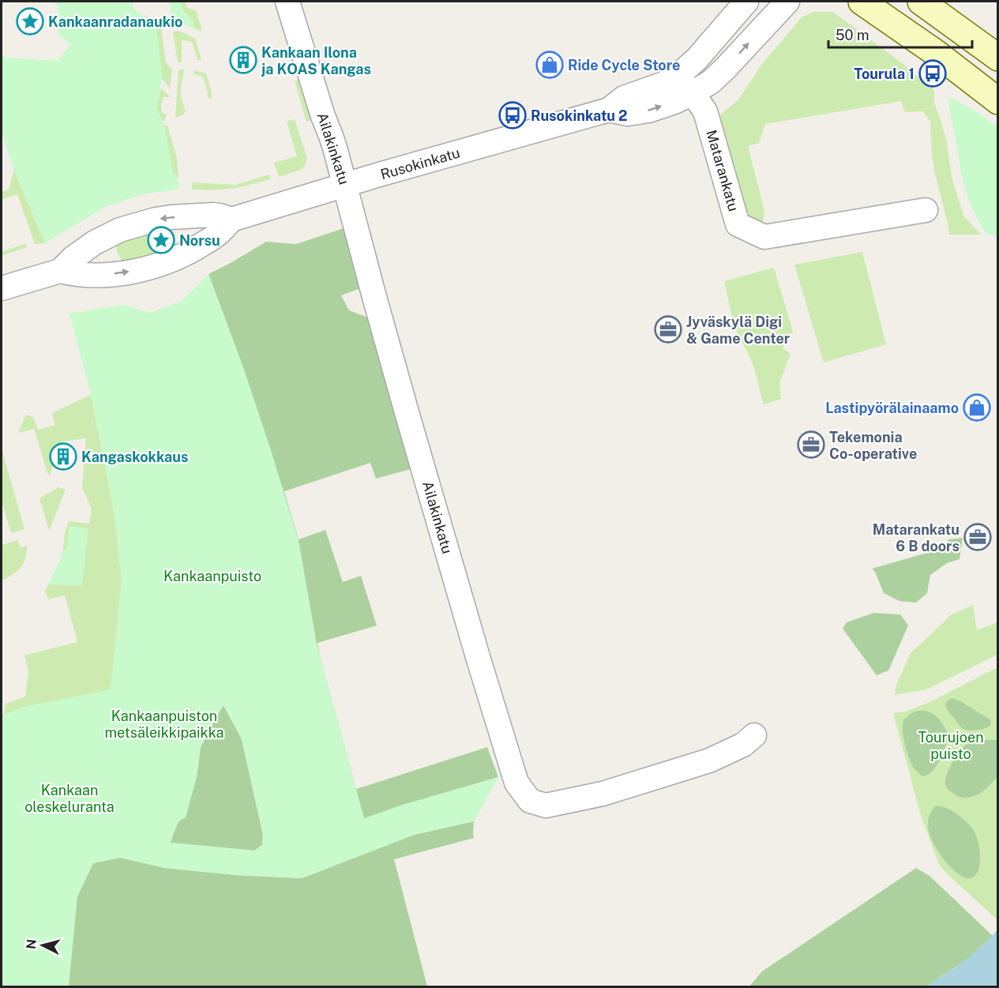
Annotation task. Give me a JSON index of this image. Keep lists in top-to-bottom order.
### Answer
{
  "streets": {
    "street": ["Ailakinkatu", "Rusokinkatu", "Matarankatu"]
  },
  "crossings": [
    ["Ailakinkatu", "Rusokinkatu"],
    ["Rusokinkatu", "Matarankatu"]
  ],
  "parks": [
    "Kankaanpuisto",
    "Kankaanpuiston metsäleikkipaikka",
    "Tourujoen puisto",
    "Kankaan oleskeluranta"
  ],
  "places": {
    "place": ["Kankaanradanaukio", "Norsu"],
    "building": ["Kankaan Ilona ja KOAS Kangas", "Kangaskokkaus"],
    "shop": ["Ride Cycle Store", "Lastipyörälainaamo"],
    "bus stop": ["Tourula 1", "Rusokinkatu 2"],
    "office": ["Jyväskylä Digi & Game Center", "Tekemonia Co-operative", "Matarankatu 6 B doors"]
  },
  "scale_bar": "50 m",
  "north": "left"
}
